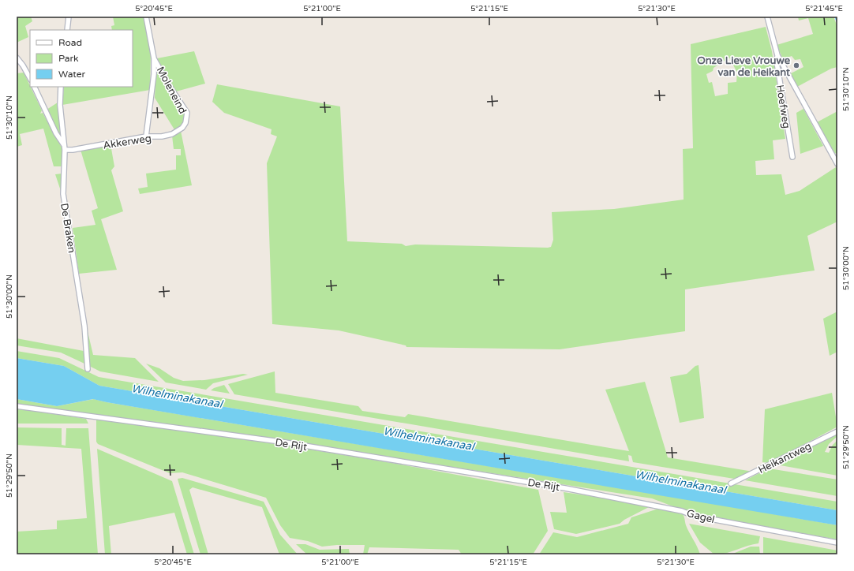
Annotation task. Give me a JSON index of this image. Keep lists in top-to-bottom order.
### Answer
{
  "streets": {
    "street": [
      "Moleneind",
      "Hoefweg",
      "Akkerweg",
      "De Braken",
      "De Rijt",
      "Heikantweg",
      "Gagel"
    ]
  },
  "crossings": [
    ["Moleneind", "Akkerweg"],
    ["Akkerweg", "De Braken"],
    ["De Rijt", "Gagel"]
  ],
  "water": ["Wilhelminakanaal"],
  "places": ["Onze Lieve Vrouwe van de Heikant"],
  "legend": ["Road", "Park", "Water"],
  "coordinates": [
    "5°20'45\"E",
    "5°21'00\"E",
    "5°21'15\"E",
    "5°21'30\"E",
    "5°21'45\"E",
    "51°30'10\"N",
    "51°30'00\"N",
    "51°29'50\"N"
  ]
}
